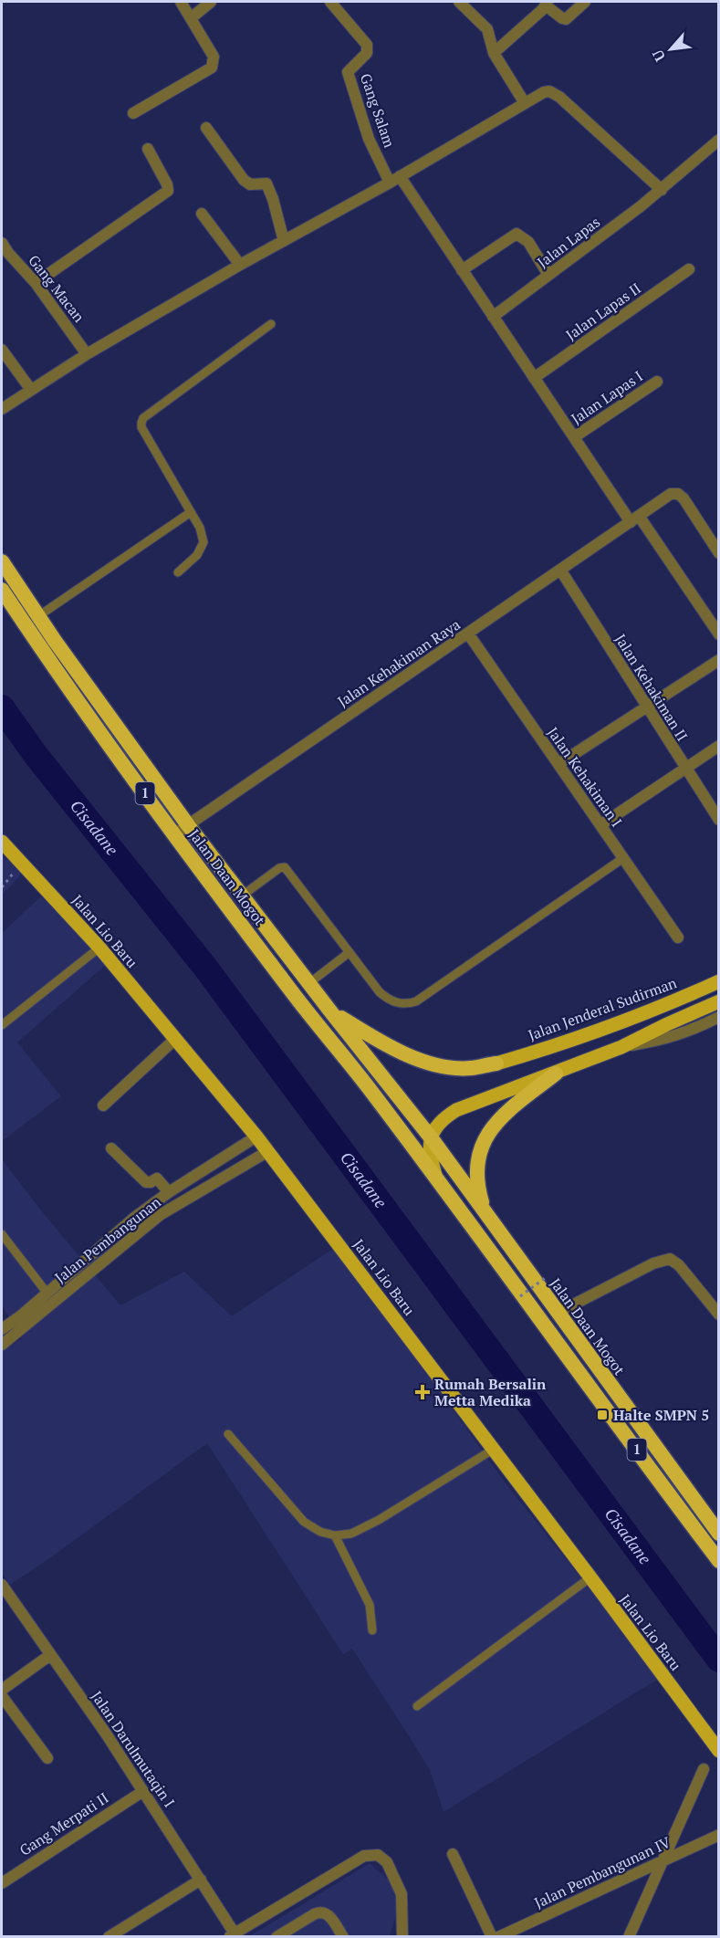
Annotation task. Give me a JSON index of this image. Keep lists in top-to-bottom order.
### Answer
{
  "streets": {
    "highway": ["1", "Jalan Daan Mogot"],
    "main road": ["Jalan Lio Baru", "Jalan Jenderal Sudirman"],
    "street": [
      "Gang Salam",
      "Jalan Lapas",
      "Gang Macan",
      "Jalan Lapas II",
      "Jalan Lapas I",
      "Jalan Kehakiman Raya",
      "Jalan Kehakiman II",
      "Jalan Kehakiman I",
      "Jalan Pembangunan",
      "Jalan Darulmutaqin I",
      "Gang Merpati II",
      "Jalan Pembangunan IV"
    ]
  },
  "crossings": [
    ["Jalan Kehakiman Raya", "Jalan Kehakiman II"],
    ["Jalan Kehakiman Raya", "Jalan Kehakiman I"],
    ["Jalan Kehakiman Raya", "Jalan Daan Mogot"],
    ["Jalan Lio Baru", "Jalan Pembangunan"],
    ["Jalan Darulmutaqin I", "Gang Merpati II"]
  ],
  "water": ["Cisadane"],
  "places": {
    "health": ["Rumah Bersalin Metta Medika"],
    "transit": ["Halte SMPN 5"]
  },
  "north": "bottom left"
}
